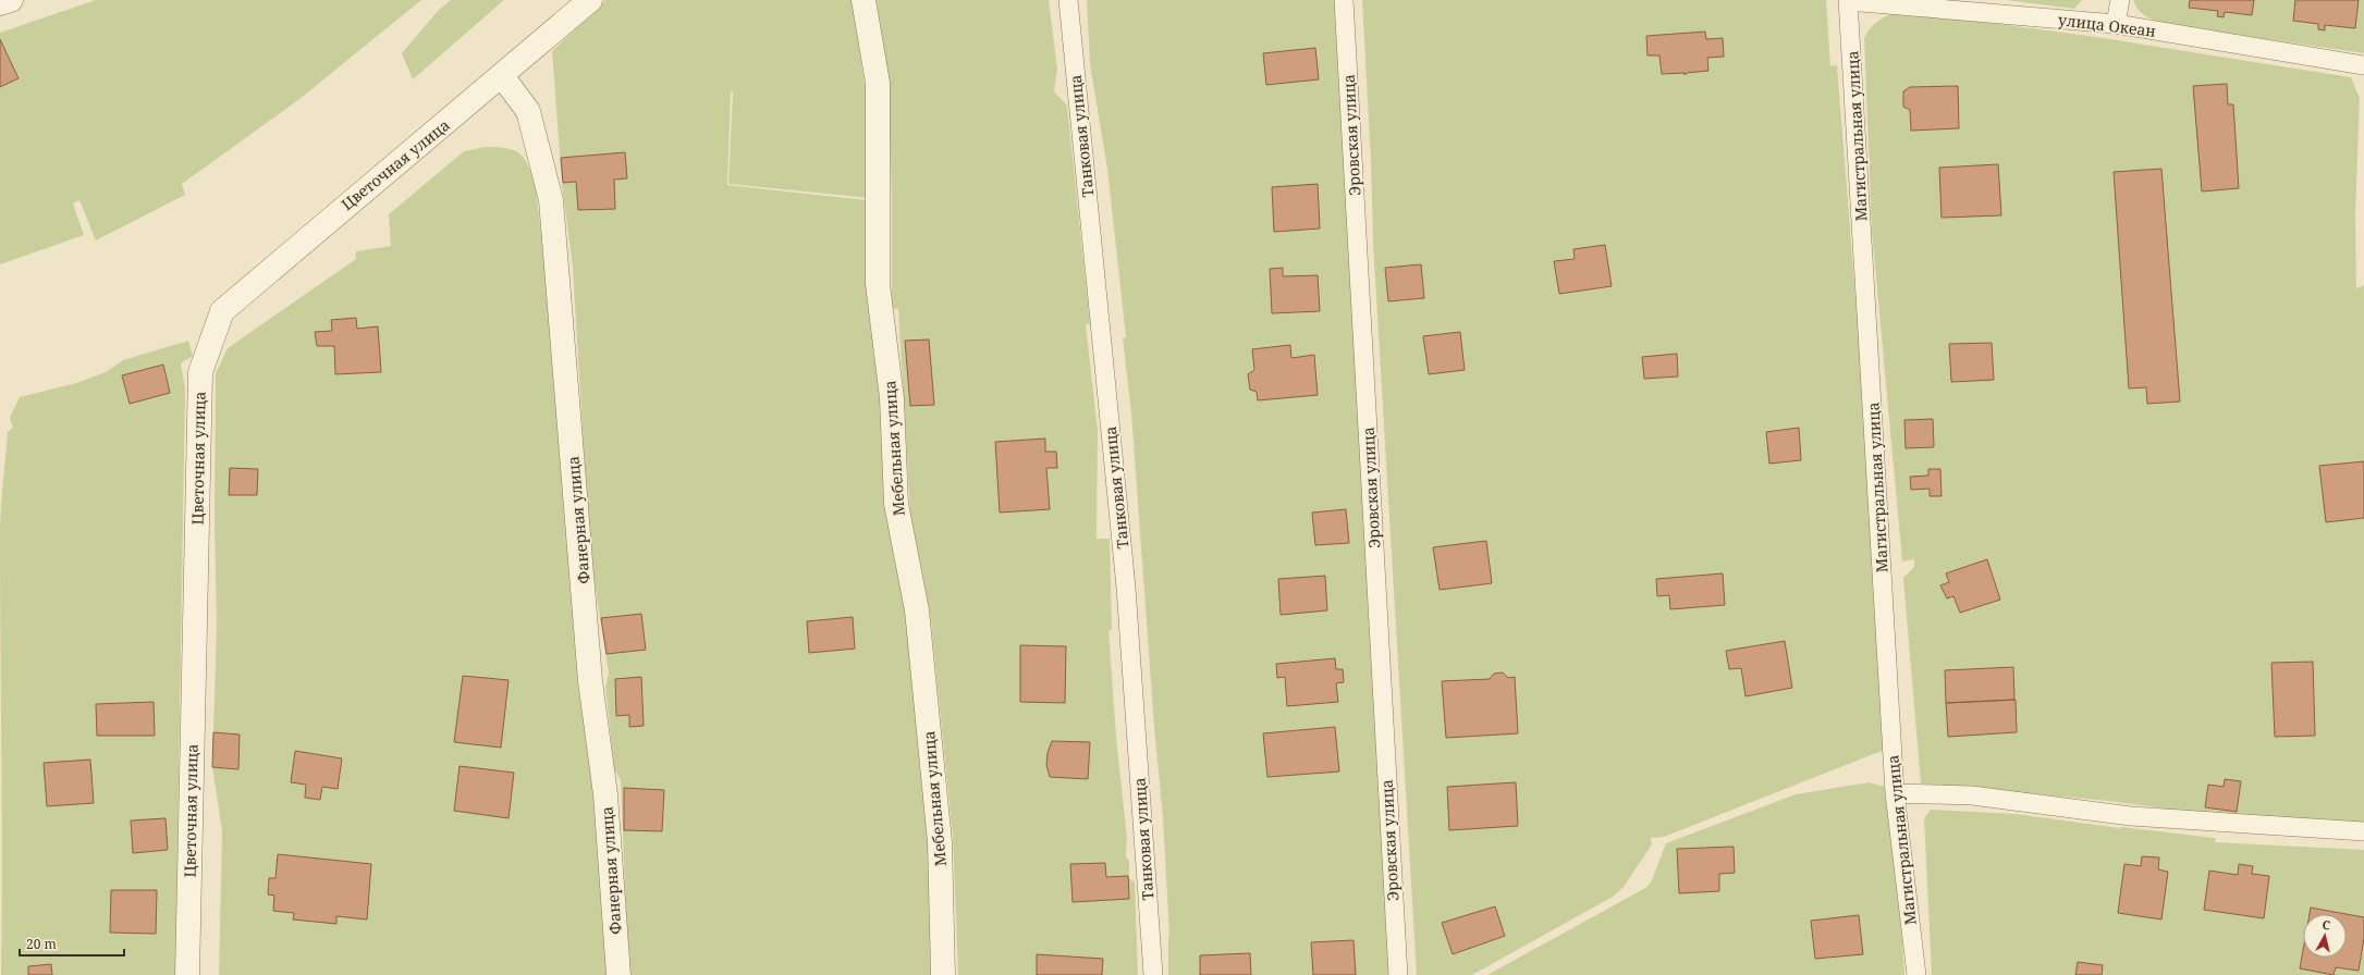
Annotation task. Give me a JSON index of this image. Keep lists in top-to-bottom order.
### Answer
{
  "streets": {
    "street": ["Цветочная улица", "Мебельная улица", "Фанерная улица"],
    "lane": [
      "улица Океан",
      "Эровская улица",
      "Танковая улица",
      "Магистральная улица"
    ]
  },
  "crossings": [
    ["улица Океан", "Магистральная улица"],
    ["Цветочная улица", "Фанерная улица"]
  ],
  "scale_bar": "20 m",
  "north": "top"
}
